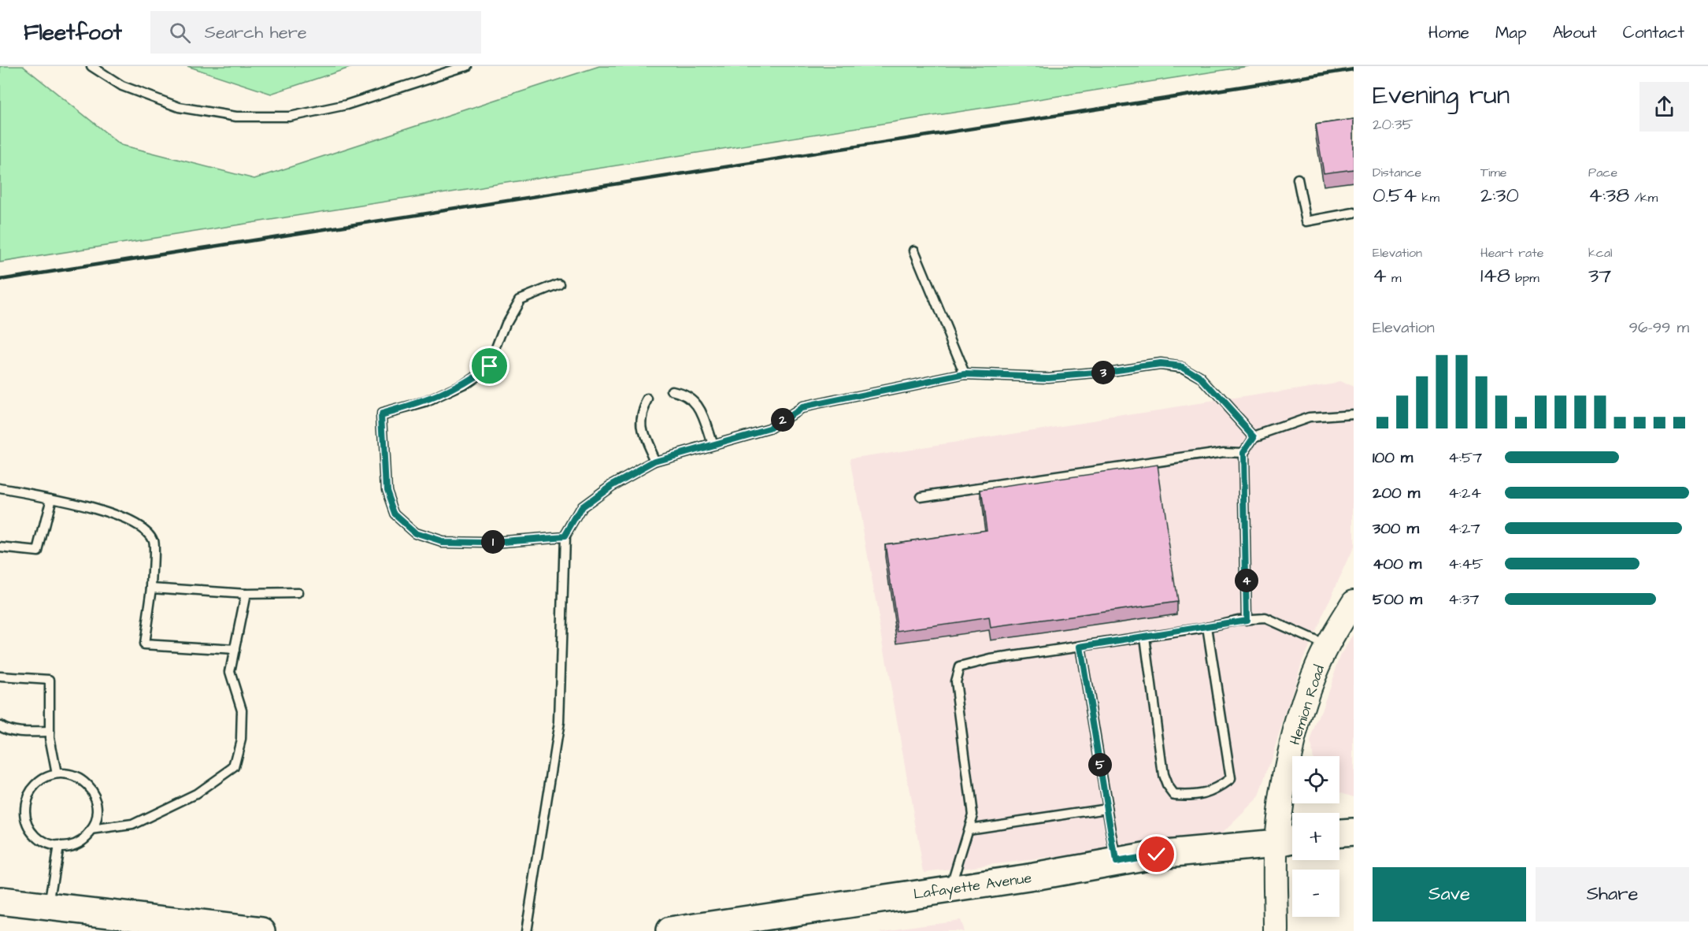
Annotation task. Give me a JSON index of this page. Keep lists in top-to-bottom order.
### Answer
{
  "streets": {
    "main road": ["Lafayette Avenue"],
    "street": ["Hemion Road"]
  },
  "crossings": [
    ["Hemion Road", "Lafayette Avenue"]
  ],
  "page": {
    "header": "Fleetfoot",
    "search": "Search here",
    "nav": [
      "Home",
      "Map",
      "About",
      "Contact"
    ],
    "heading": ["Evening run", "20:35"],
    "stats": [
      ["Distance", "0.54 km"],
      ["Time", "2:30"],
      ["Pace", "4:38 /km"],
      ["Elevation", "4 m"],
      ["Heart rate", "148 bpm"],
      ["kcal", "37"]
    ],
    "chart": ["Elevation", "96–99 m"],
    "pins": [
      "3",
      "2",
      "1",
      "4",
      "5"
    ],
    "list": [
      {
        "name": "100 m",
        "note": "4:57"
      },
      {
        "name": "200 m",
        "note": "4:24"
      },
      {
        "name": "300 m",
        "note": "4:27"
      },
      {
        "name": "400 m",
        "note": "4:45"
      },
      {
        "name": "500 m",
        "note": "4:37"
      }
    ],
    "map_buttons": ["+", "−"],
    "buttons": ["Save", "Share"]
  }
}
